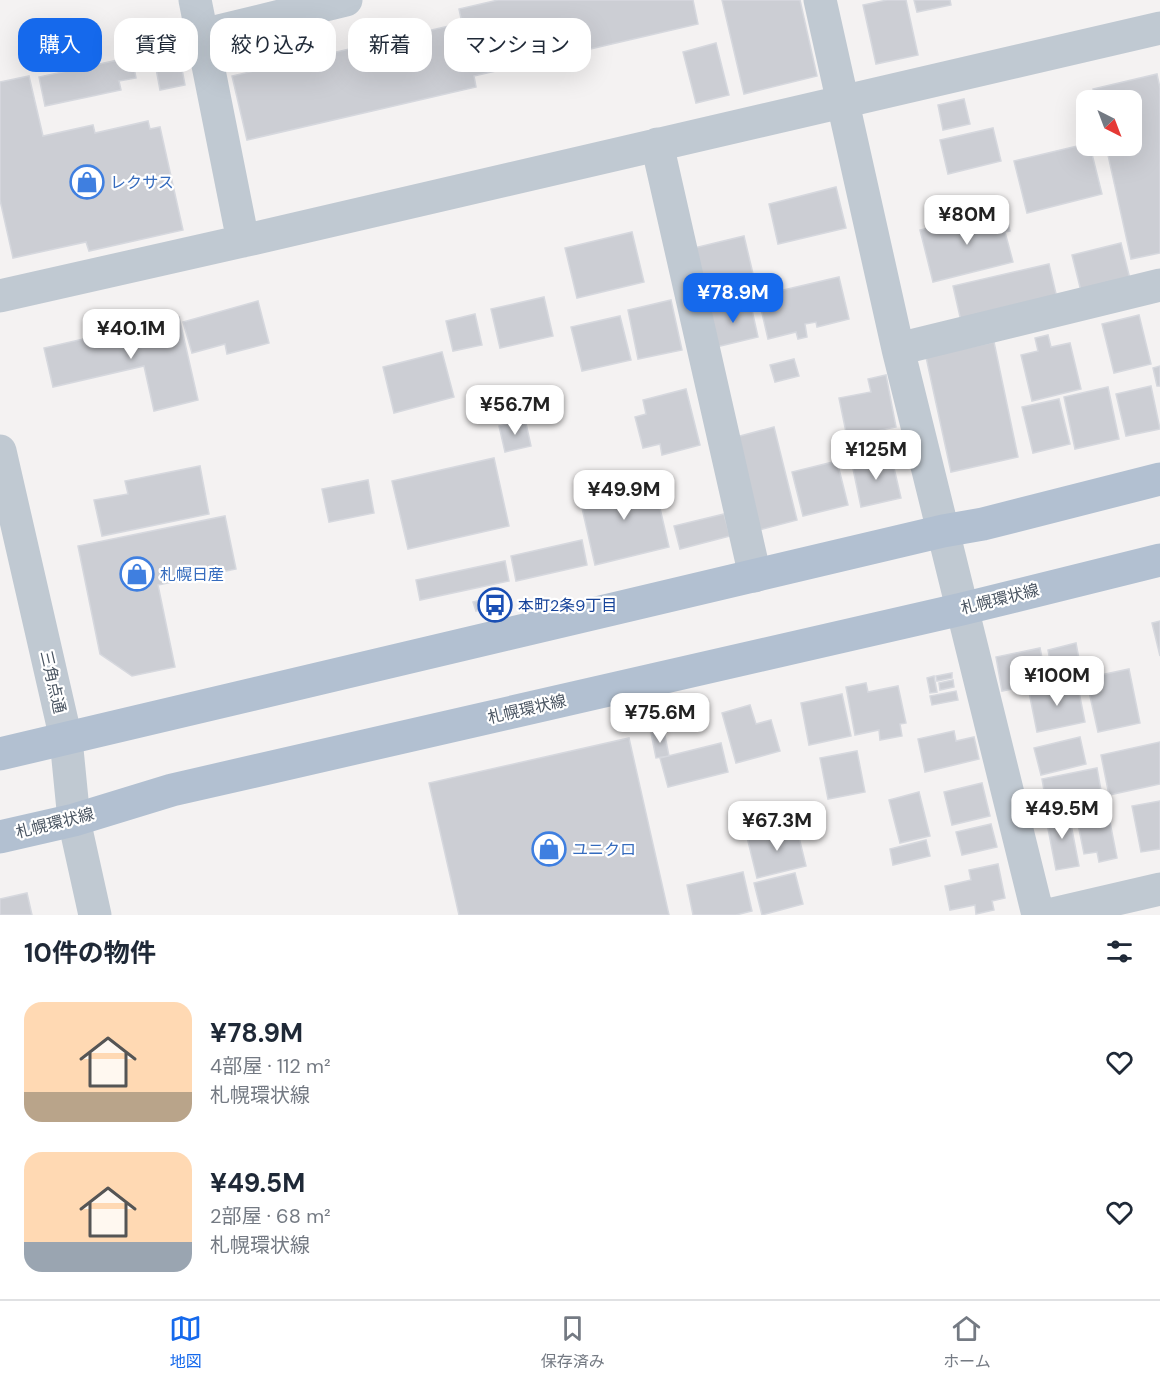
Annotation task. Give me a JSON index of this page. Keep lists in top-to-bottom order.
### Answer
{
  "streets": {
    "main road": ["札幌環状線"],
    "street": ["三角点通"]
  },
  "crossings": [
    ["札幌環状線", "三角点通"]
  ],
  "places": {
    "shop": ["レクサス", "札幌日産", "ユニクロ"],
    "bus stop": ["本町2条9丁目"]
  },
  "north": "bottom right",
  "page": {
    "chip": [
      "購入",
      "賃貸",
      "絞り込み",
      "新着",
      "マンション"
    ],
    "price": [
      "¥80M",
      "¥78.9M",
      "¥40.1M",
      "¥56.7M",
      "¥125M",
      "¥49.9M",
      "¥100M",
      "¥75.6M",
      "¥49.5M",
      "¥67.3M"
    ],
    "heading": "10件の物件",
    "list": [
      {
        "name": "¥78.9M",
        "note": "4部屋 · 112 m² · 札幌環状線"
      },
      {
        "name": "¥49.5M",
        "note": "2部屋 · 68 m² · 札幌環状線"
      }
    ],
    "tabs": ["地図", "保存済み", "ホーム"]
  }
}
